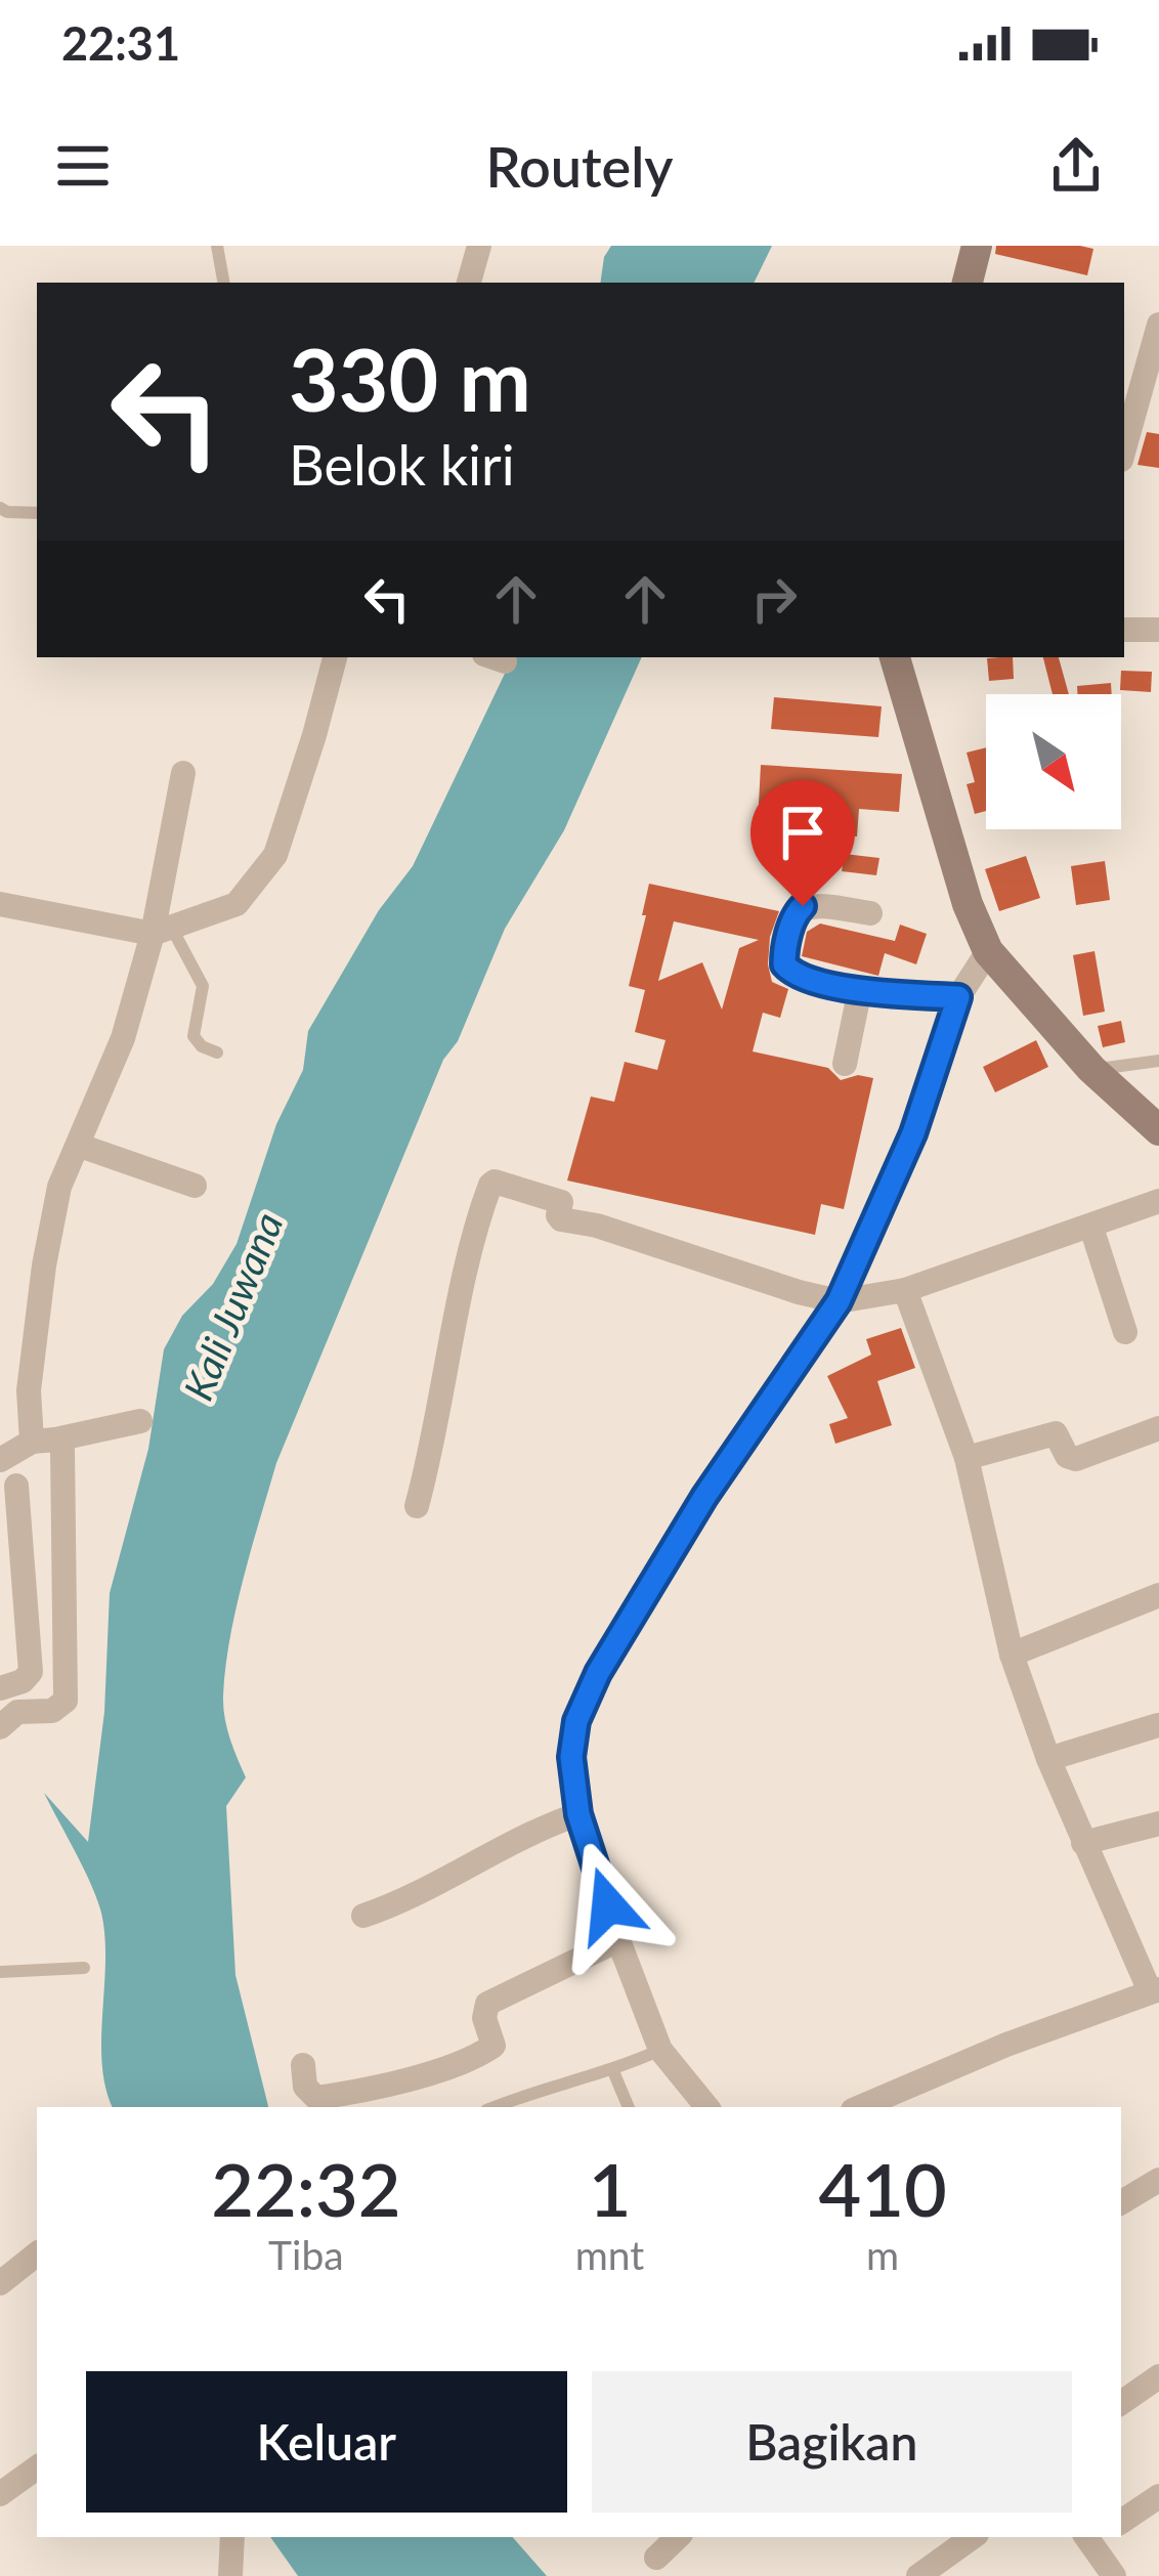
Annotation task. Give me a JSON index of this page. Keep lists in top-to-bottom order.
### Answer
{
  "water": ["Kali Juwana"],
  "north": "bottom right",
  "page": {
    "status": "22:31",
    "header": "Routely",
    "turn": ["330 m", "Belok kiri"],
    "eta": [
      "22:32",
      "Tiba",
      "1",
      "mnt",
      "410",
      "m"
    ],
    "buttons": ["Keluar", "Bagikan"]
  }
}
